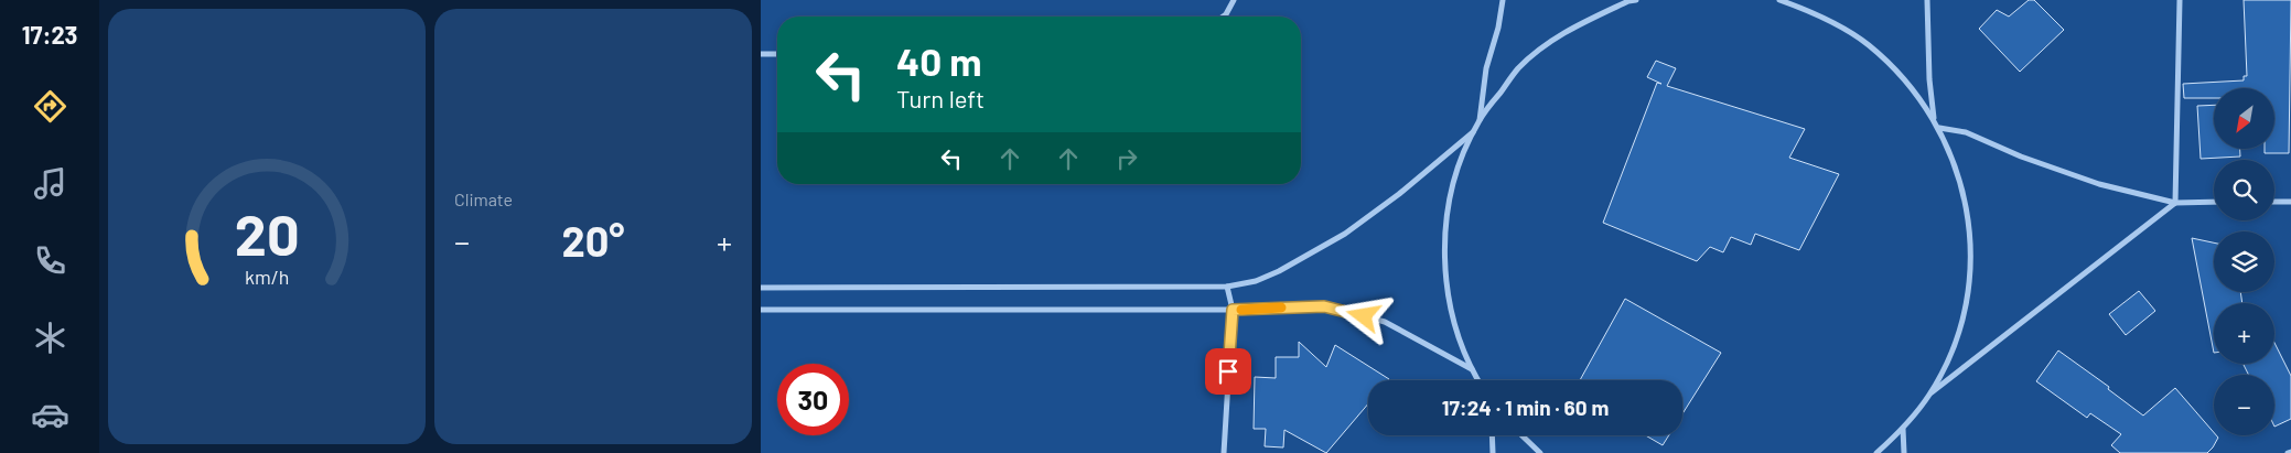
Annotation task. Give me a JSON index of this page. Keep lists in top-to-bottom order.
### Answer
{
  "north": "bottom left",
  "page": {
    "tabs": "17:23",
    "tile": "Climate",
    "turn": ["40 m", "Turn left"],
    "map_buttons": ["+", "−"],
    "heat": ["−", "20°", "+"],
    "limit": "30",
    "trip": "17:24 · 1 min · 60 m",
    "gauge": ["20", "km/h"]
  }
}
